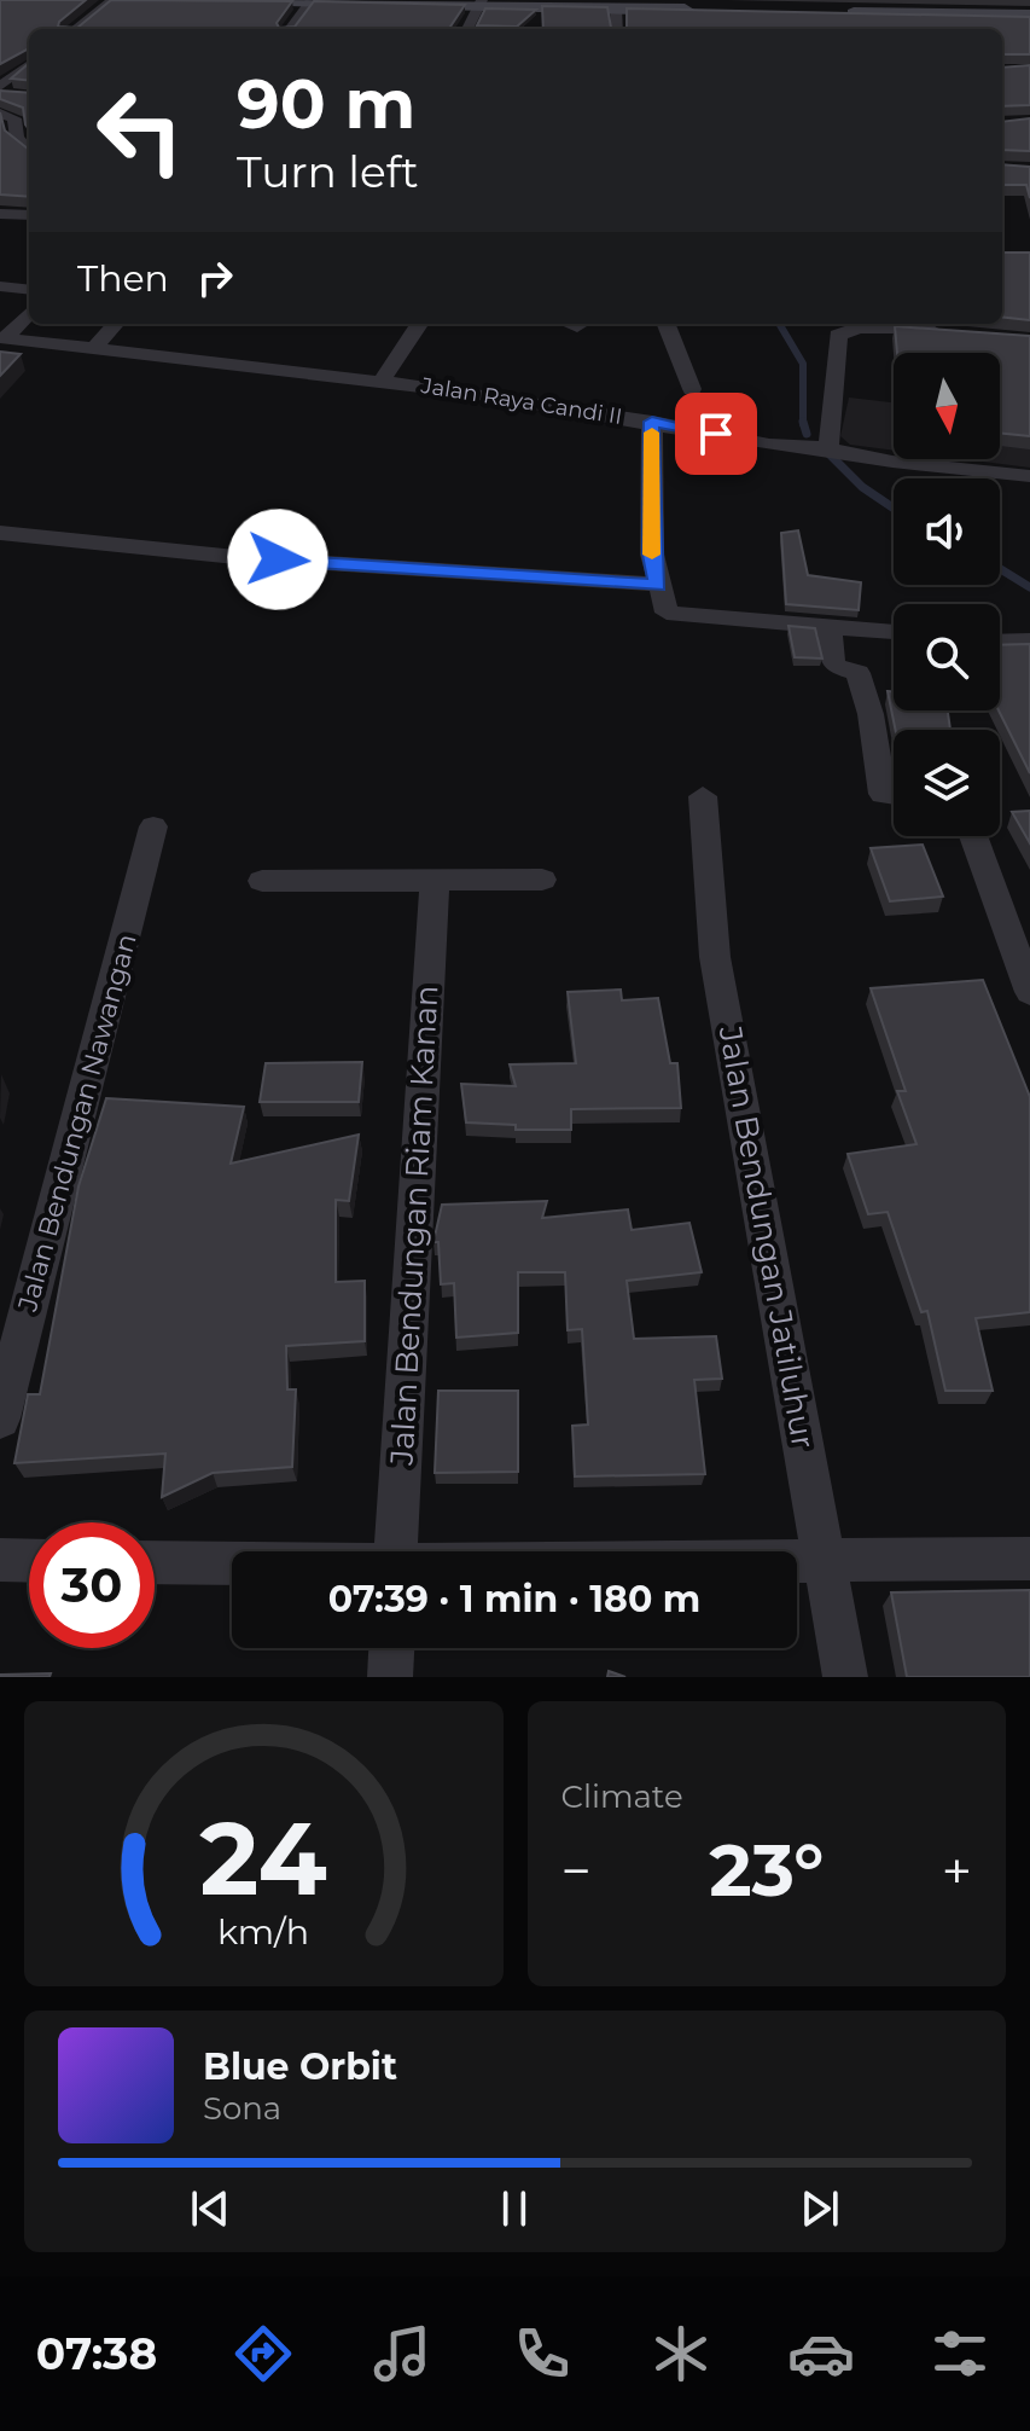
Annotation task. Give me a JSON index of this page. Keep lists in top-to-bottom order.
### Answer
{
  "streets": {
    "street": [
      "Jalan Raya Candi II",
      "Jalan Bendungan Nawangan",
      "Jalan Bendungan Riam Kanan",
      "Jalan Bendungan Jatiluhur"
    ]
  },
  "north": "bottom",
  "page": {
    "turn": ["90 m", "Turn left"],
    "then": "Then",
    "limit": "30",
    "trip": "07:39 · 1 min · 180 m",
    "tile": "Climate",
    "heat": ["−", "23°", "+"],
    "song": ["Blue Orbit", "Sona"],
    "tabs": "07:38",
    "gauge": ["24", "km/h"]
  }
}
